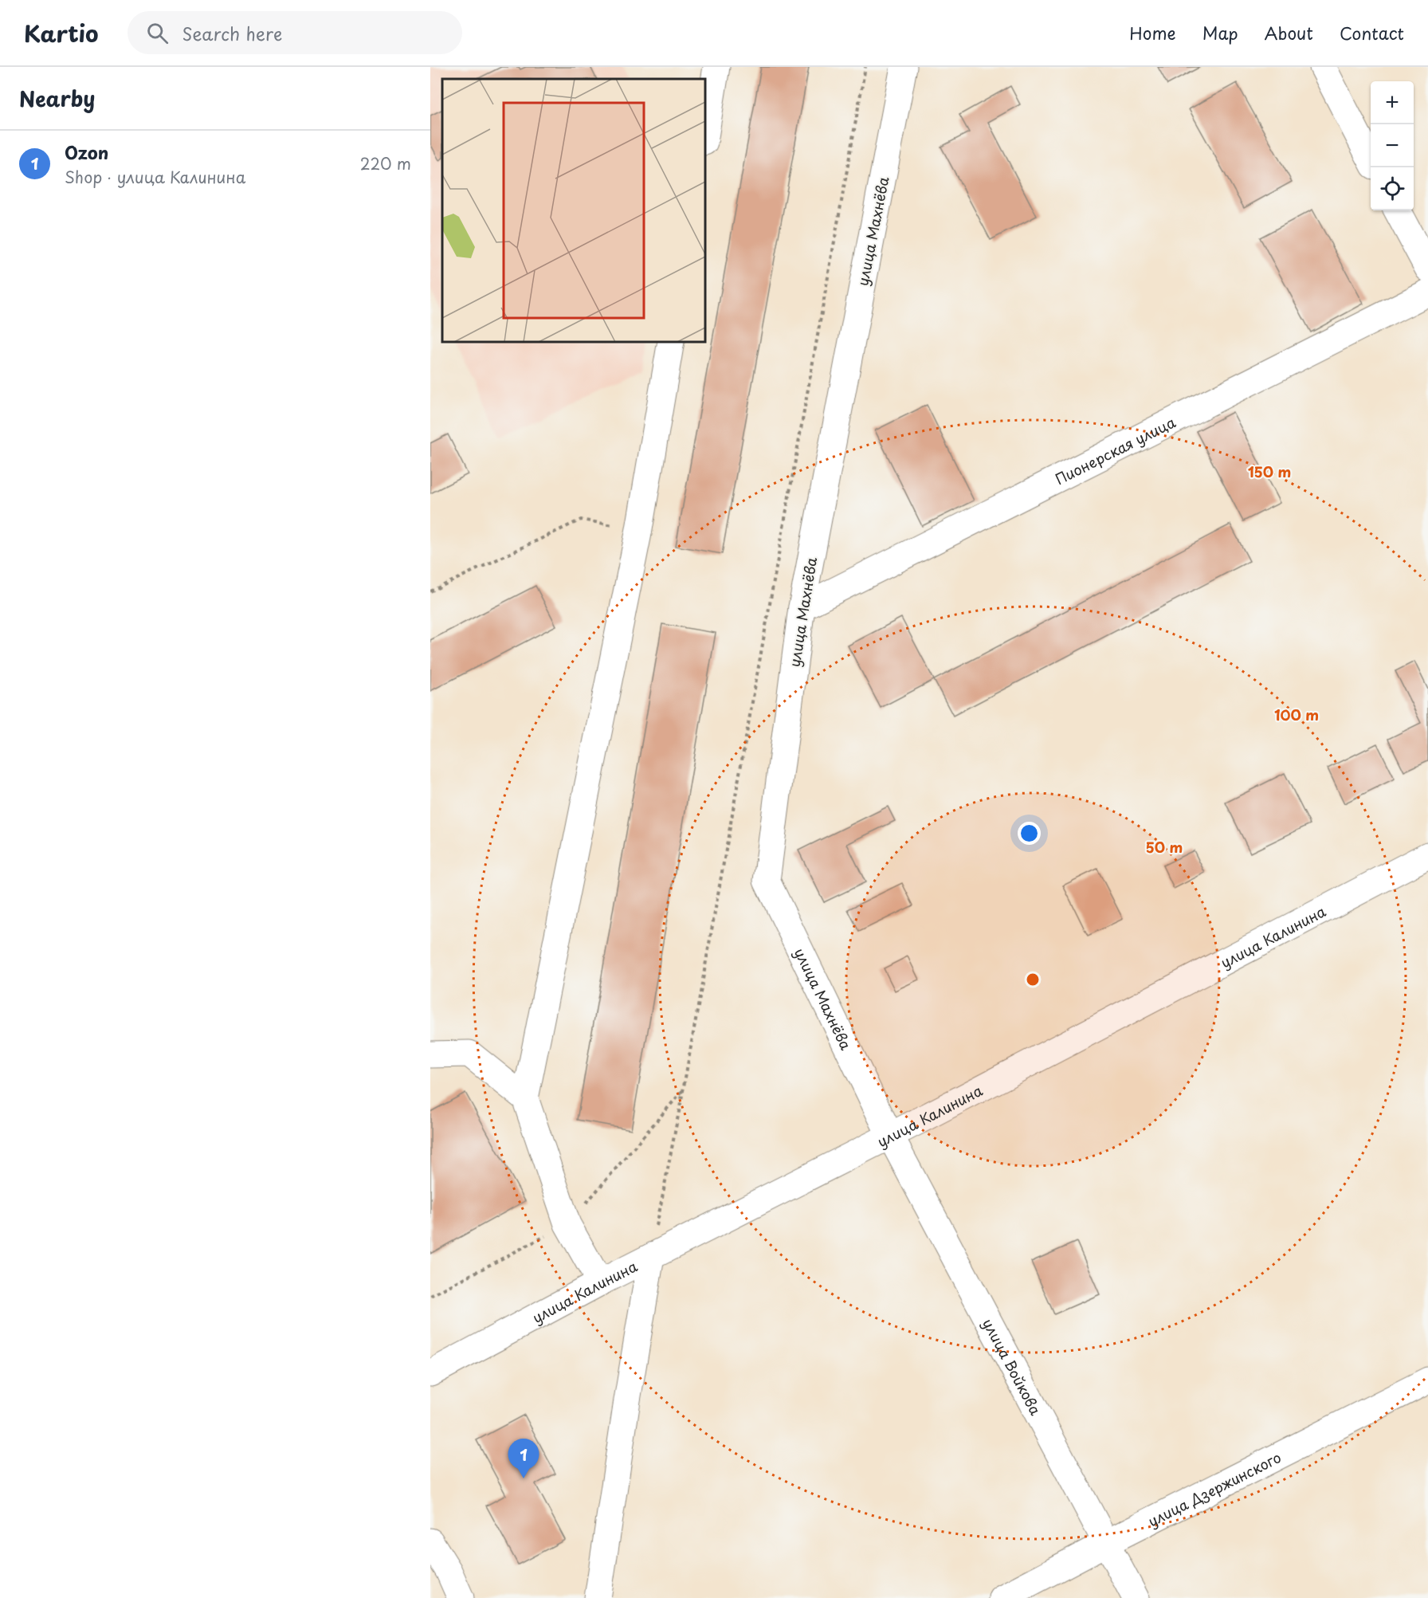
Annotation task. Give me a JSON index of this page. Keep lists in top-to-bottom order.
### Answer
{
  "streets": {
    "street": [
      "улица Махнёва",
      "Пионерская улица",
      "улица Калинина",
      "улица Войкова",
      "улица Дзержинского"
    ]
  },
  "crossings": [
    ["улица Махнёва", "Пионерская улица"],
    ["улица Махнёва", "улица Калинина"],
    ["улица Махнёва", "улица Войкова"],
    ["улица Калинина", "улица Войкова"],
    ["улица Войкова", "улица Дзержинского"]
  ],
  "page": {
    "header": "Kartio",
    "search": "Search here",
    "nav": [
      "Home",
      "Map",
      "About",
      "Contact"
    ],
    "heading": "Nearby",
    "map_buttons": ["+", "−"],
    "list": [
      {
        "mark": "1",
        "name": "Ozon",
        "note": "Shop · улица Калинина",
        "value": "220 m"
      }
    ],
    "pins": "1"
  },
  "rings": ["150 m", "100 m", "50 m"]
}
